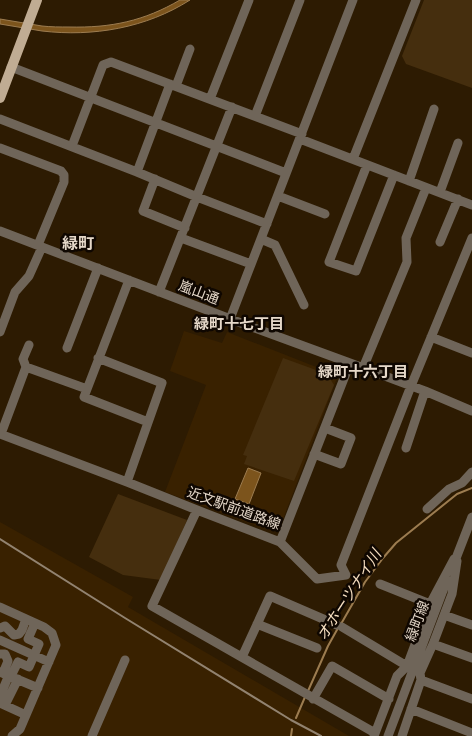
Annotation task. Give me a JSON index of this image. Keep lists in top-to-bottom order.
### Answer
{
  "streets": {
    "street": ["嵐山通", "近文駅前道路線", "緑町線"]
  },
  "crossings": [
    ["嵐山通", "近文駅前道路線"]
  ],
  "districts": ["緑町", "緑町十七丁目", "緑町十六丁目"],
  "water": ["オホーツナイ川"]
}
